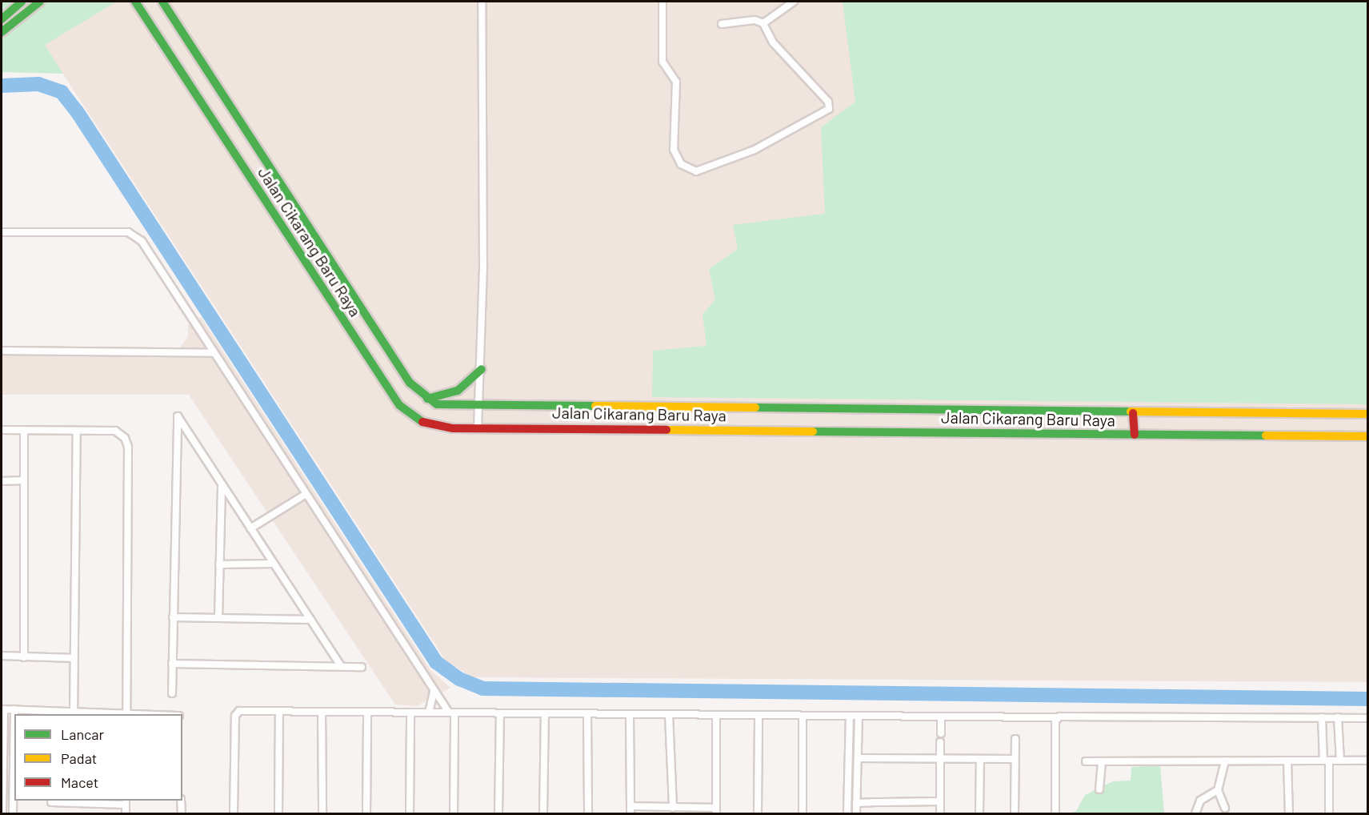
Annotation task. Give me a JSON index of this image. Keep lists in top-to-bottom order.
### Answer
{
  "streets": {
    "main road": ["Jalan Cikarang Baru Raya"]
  },
  "legend": ["Lancar", "Padat", "Macet"]
}
